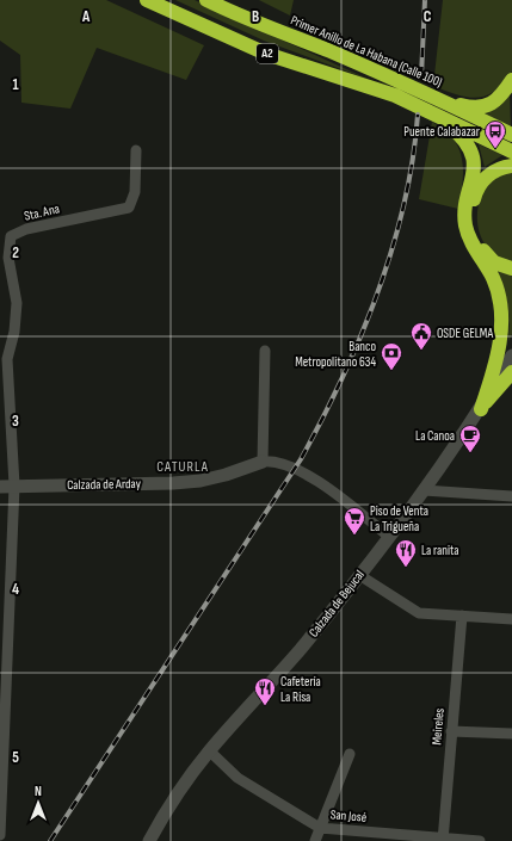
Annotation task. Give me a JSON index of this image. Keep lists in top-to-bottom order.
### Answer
{
  "streets": {
    "highway": ["Primer Anillo de La Habana (Calle 100)", "A2"],
    "main road": ["Calzada de Arday", "Calzada de Bejucal"],
    "street": ["Sta. Ana", "Meireles", "San José"]
  },
  "crossings": [
    ["Sta. Ana", "Calzada de Arday"],
    ["Calzada de Bejucal", "San José"],
    ["Meireles", "San José"]
  ],
  "districts": ["CATURLA"],
  "places": {
    "bus stop": ["Puente Calabazar"],
    "public building": ["OSDE GELMA"],
    "bank": ["Banco Metropolitano 634"],
    "cafe": ["La Canoa"],
    "supermarket": ["Piso de Venta La Trigueña"],
    "restaurant": ["La ranita", "Cafetería La Risa"]
  },
  "north": "top",
  "grid": {
    "columns": ["A", "B", "C"],
    "rows": [
      "1",
      "2",
      "3",
      "4",
      "5"
    ]
  }
}
